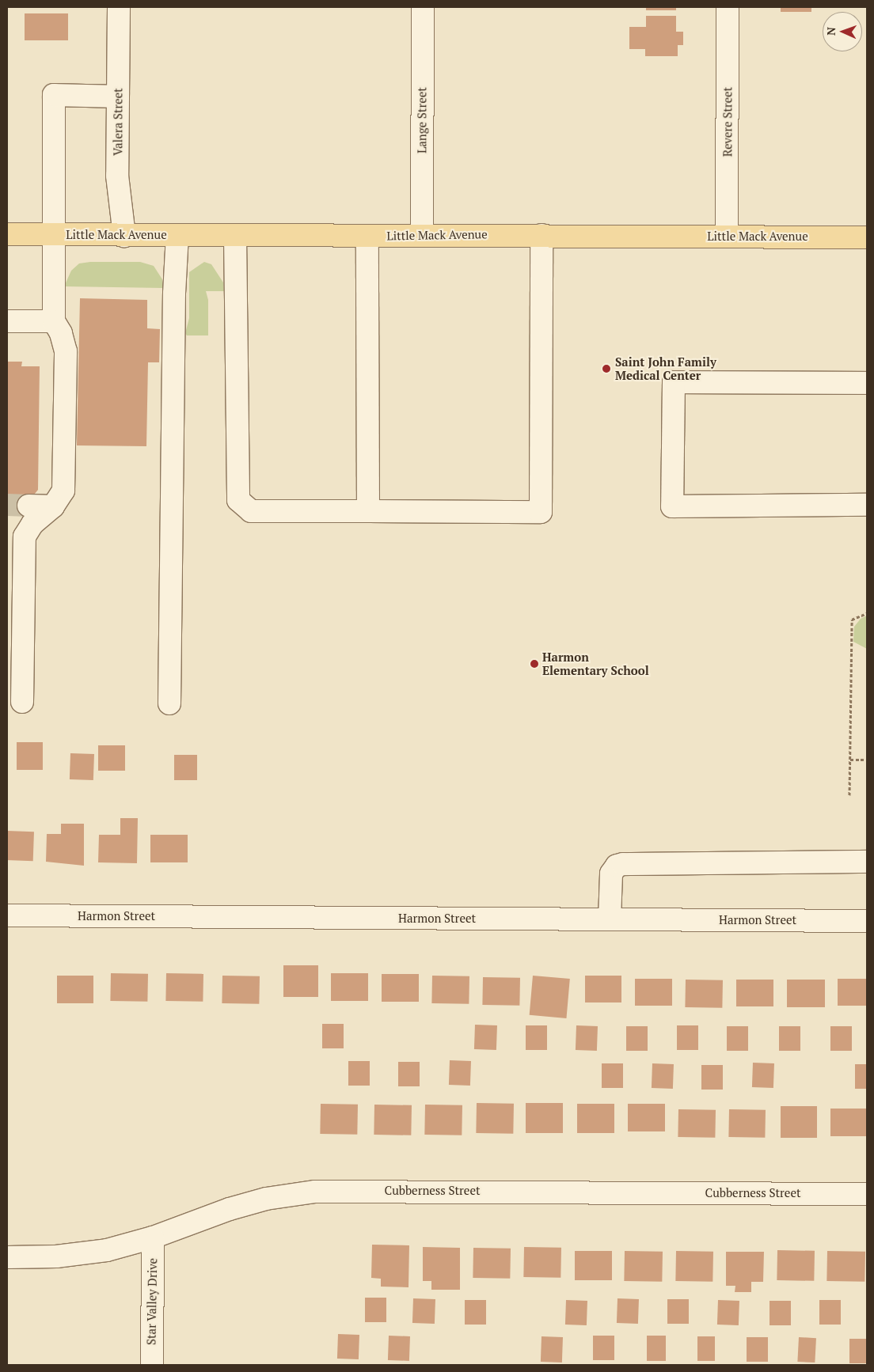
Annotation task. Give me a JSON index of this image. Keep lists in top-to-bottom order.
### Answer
{
  "streets": {
    "main road": ["Little Mack Avenue"],
    "street": [
      "Lange Street",
      "Valera Street",
      "Revere Street",
      "Harmon Street",
      "Cubberness Street",
      "Star Valley Drive"
    ]
  },
  "crossings": [
    ["Lange Street", "Little Mack Avenue"],
    ["Valera Street", "Little Mack Avenue"],
    ["Revere Street", "Little Mack Avenue"],
    ["Cubberness Street", "Star Valley Drive"]
  ],
  "places": ["Saint John Family Medical Center", "Harmon Elementary School"],
  "north": "left"
}
